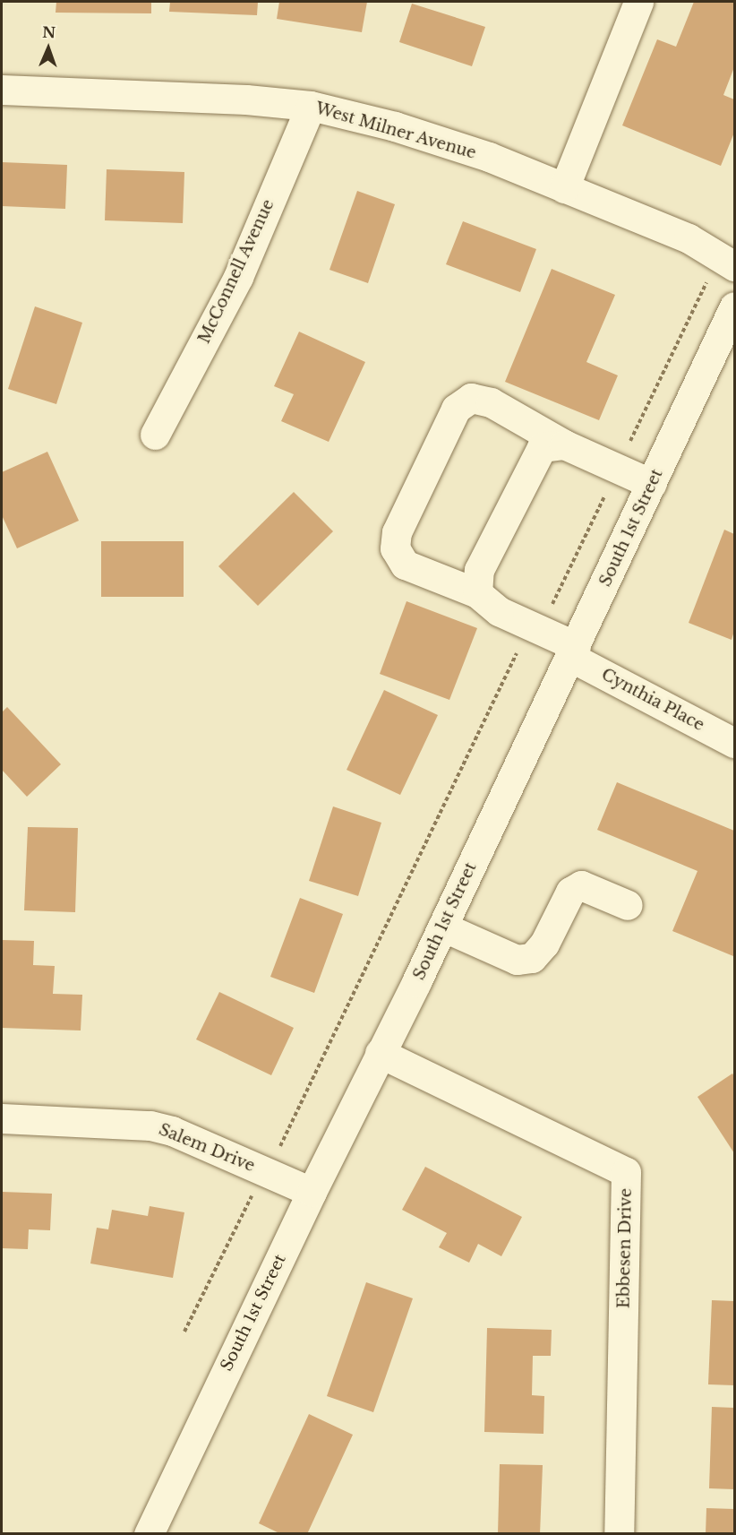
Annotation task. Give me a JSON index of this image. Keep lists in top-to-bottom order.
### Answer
{
  "streets": {
    "street": [
      "West Milner Avenue",
      "McConnell Avenue",
      "South 1st Street",
      "Cynthia Place",
      "Salem Drive",
      "Ebbesen Drive"
    ]
  },
  "crossings": [
    ["West Milner Avenue", "McConnell Avenue"],
    ["South 1st Street", "Cynthia Place"],
    ["South 1st Street", "Salem Drive"],
    ["South 1st Street", "Ebbesen Drive"]
  ],
  "north": "top"
}
